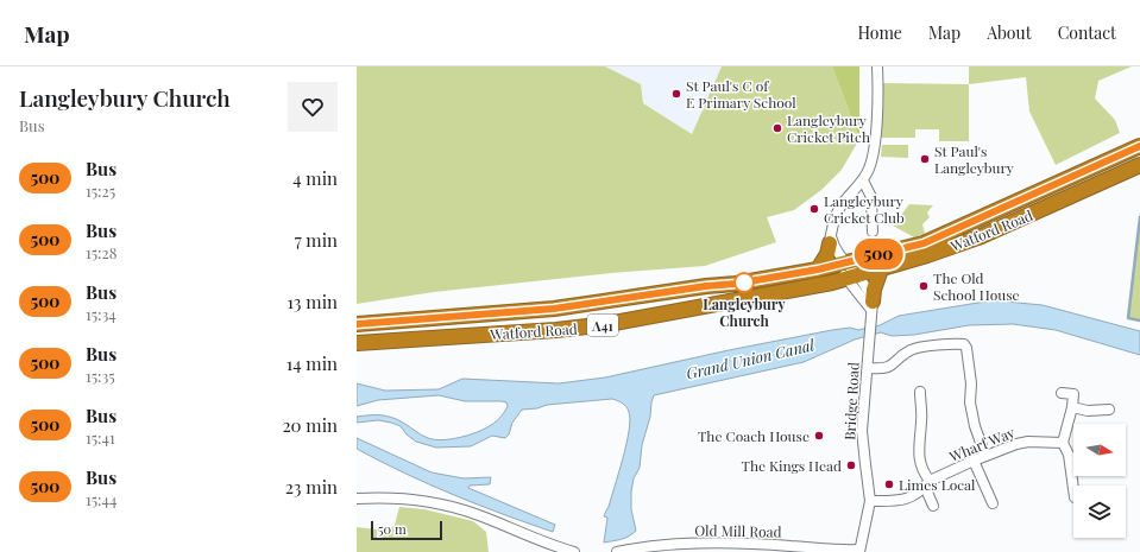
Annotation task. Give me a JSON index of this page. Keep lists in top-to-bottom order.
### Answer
{
  "streets": {
    "highway": ["Watford Road", "A41"],
    "street": ["Bridge Road", "Wharf Way", "Old Mill Road"]
  },
  "crossings": [
    ["Bridge Road", "Wharf Way"],
    ["Bridge Road", "Old Mill Road"]
  ],
  "water": ["Grand Union Canal"],
  "places": [
    "St Paul's C of E Primary School",
    "Langleybury Cricket Pitch",
    "St Paul's Langleybury",
    "Langleybury Cricket Club",
    "Langleybury Church",
    "The Old School House",
    "The Coach House",
    "The Kings Head",
    "Limes Local"
  ],
  "lines": ["bus line 500"],
  "scale_bar": "50 m",
  "north": "right",
  "page": {
    "header": "Map",
    "nav": [
      "Home",
      "Map",
      "About",
      "Contact"
    ],
    "heading": ["Langleybury Church", "Bus"],
    "on_map": "500",
    "list": [
      {
        "mark": "500",
        "name": "Bus",
        "note": "15:25",
        "value": "4 min"
      },
      {
        "mark": "500",
        "name": "Bus",
        "note": "15:28",
        "value": "7 min"
      },
      {
        "mark": "500",
        "name": "Bus",
        "note": "15:34",
        "value": "13 min"
      },
      {
        "mark": "500",
        "name": "Bus",
        "note": "15:35",
        "value": "14 min"
      },
      {
        "mark": "500",
        "name": "Bus",
        "note": "15:41",
        "value": "20 min"
      },
      {
        "mark": "500",
        "name": "Bus",
        "note": "15:44",
        "value": "23 min"
      }
    ],
    "scale": "50 m"
  }
}
